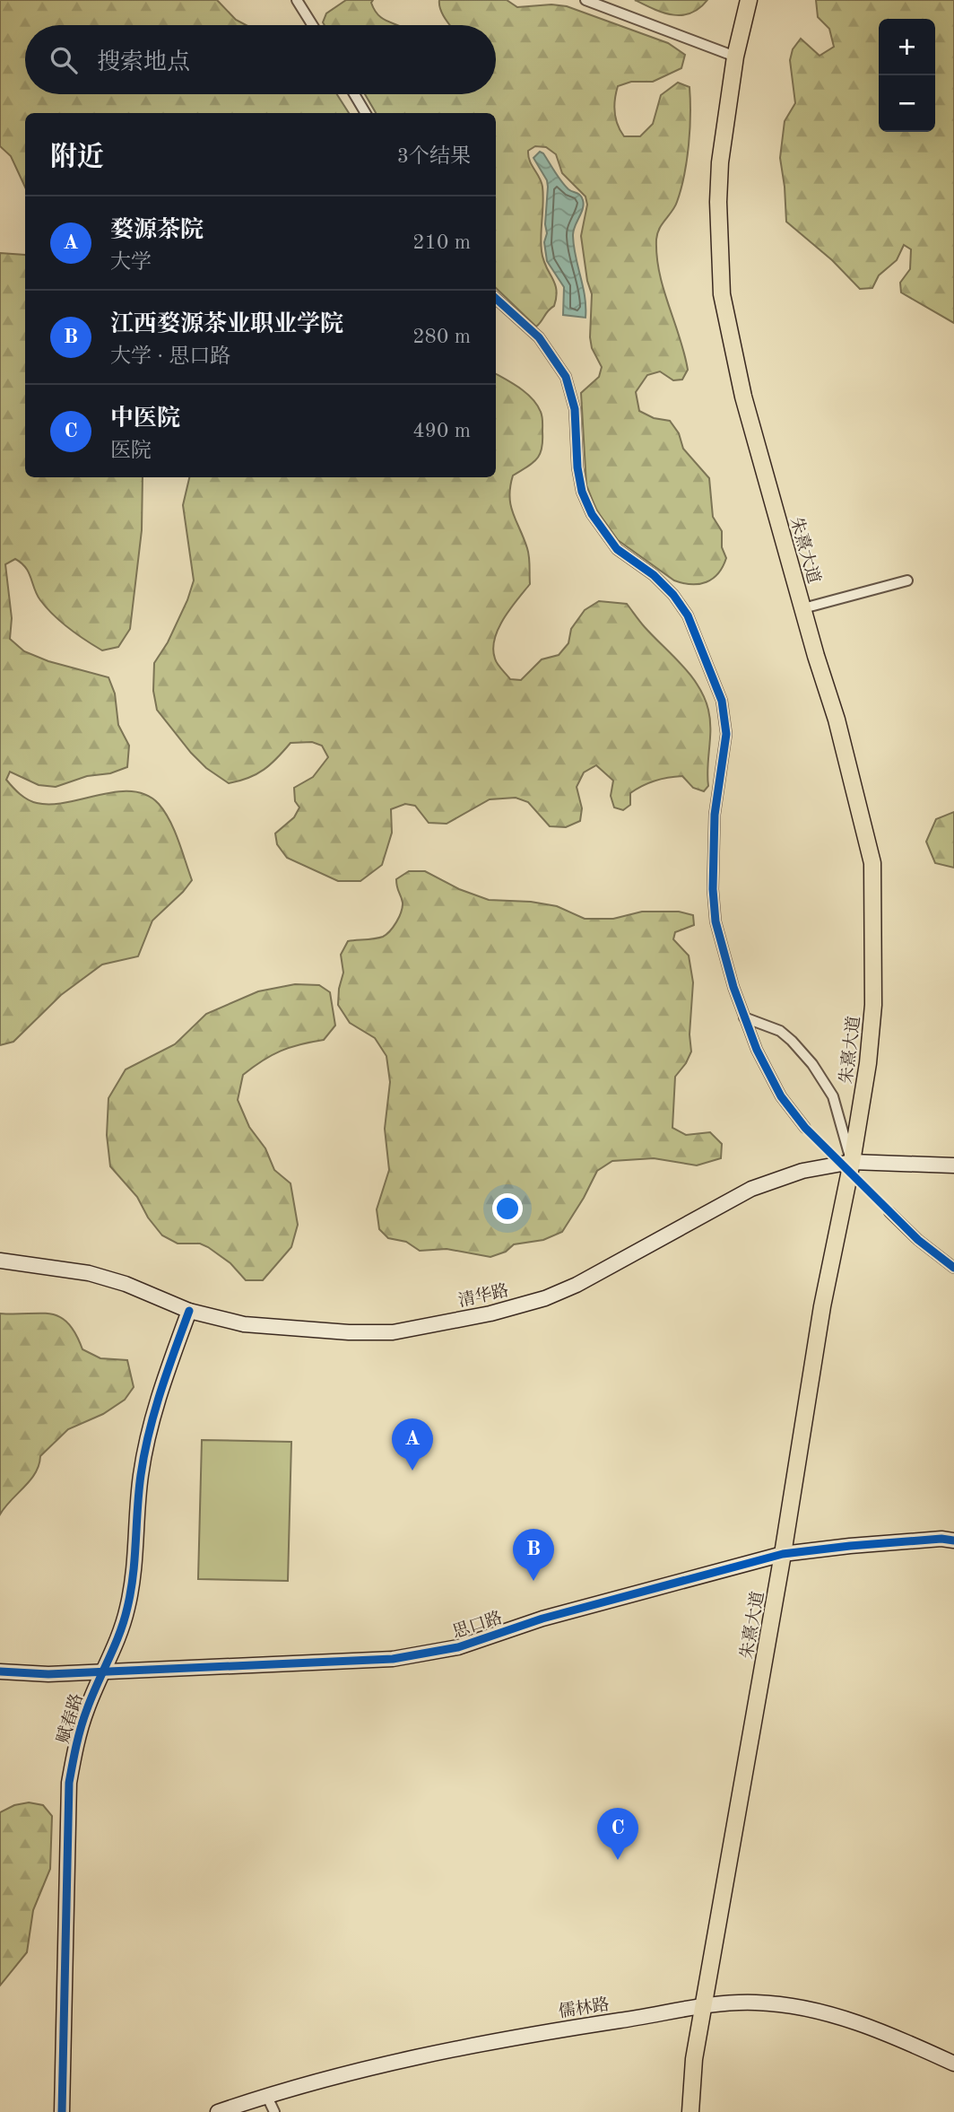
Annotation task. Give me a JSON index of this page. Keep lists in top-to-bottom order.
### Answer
{
  "streets": {
    "main road": ["朱熹大道"],
    "street": [
      "清华路",
      "思口路",
      "赋春路",
      "儒林路"
    ]
  },
  "crossings": [
    ["朱熹大道", "清华路"],
    ["朱熹大道", "思口路"],
    ["朱熹大道", "儒林路"],
    ["清华路", "赋春路"],
    ["思口路", "赋春路"]
  ],
  "page": {
    "map_buttons": ["+", "−"],
    "search": "搜索地点",
    "heading": ["附近", "3个结果"],
    "list": [
      {
        "mark": "A",
        "name": "婺源茶院",
        "note": "大学",
        "value": "210 m"
      },
      {
        "mark": "B",
        "name": "江西婺源茶业职业学院",
        "note": "大学 · 思口路",
        "value": "280 m"
      },
      {
        "mark": "C",
        "name": "中医院",
        "note": "医院",
        "value": "490 m"
      }
    ],
    "pins": ["A", "B", "C"]
  }
}
